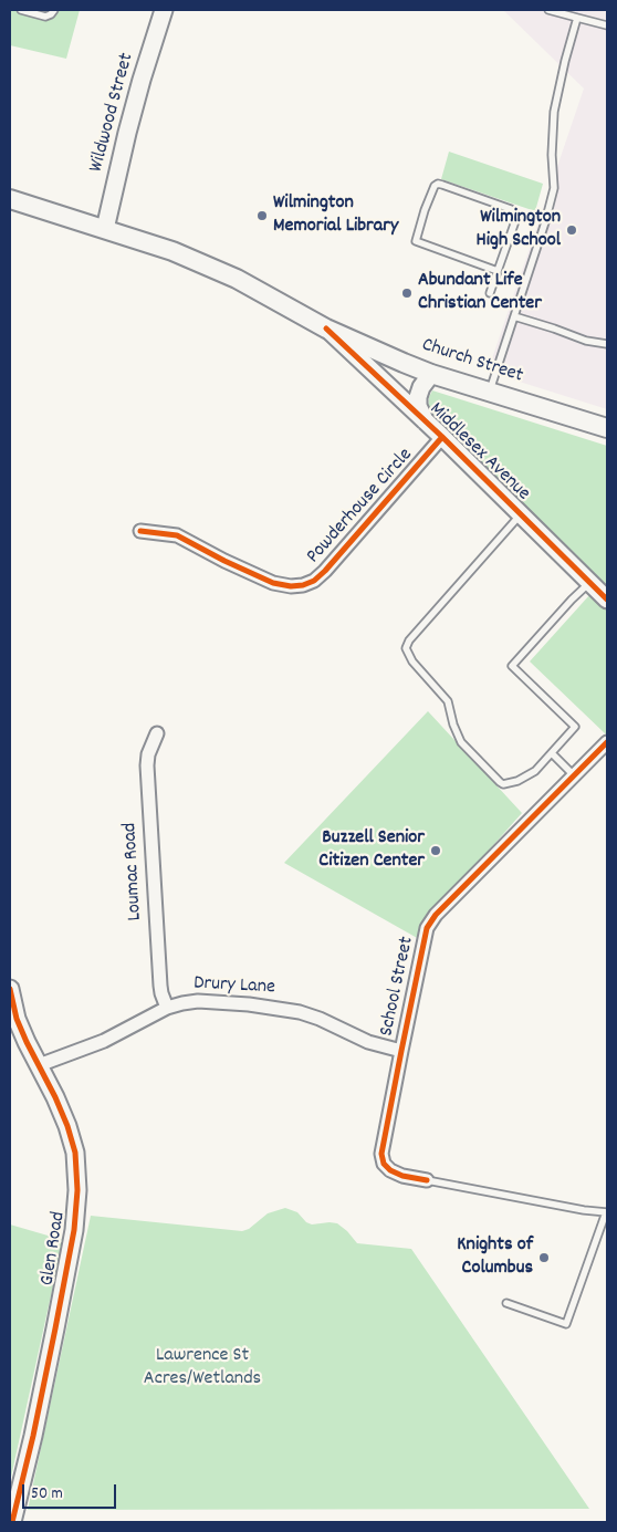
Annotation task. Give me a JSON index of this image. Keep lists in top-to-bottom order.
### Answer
{
  "streets": {
    "main road": ["Church Street", "Middlesex Avenue"],
    "street": [
      "Wildwood Street",
      "Powderhouse Circle",
      "Loumac Road",
      "Drury Lane",
      "School Street",
      "Glen Road"
    ]
  },
  "crossings": [
    ["Wildwood Street", "Middlesex Avenue"],
    ["Church Street", "Middlesex Avenue"],
    ["Middlesex Avenue", "Powderhouse Circle"],
    ["Loumac Road", "Drury Lane"],
    ["Drury Lane", "School Street"],
    ["Drury Lane", "Glen Road"]
  ],
  "parks": ["Lawrence St Acres/Wetlands"],
  "places": [
    "Wilmington Memorial Library",
    "Wilmington High School",
    "Abundant Life Christian Center",
    "Buzzell Senior Citizen Center",
    "Knights of Columbus"
  ],
  "scale_bar": "50 m"
}
